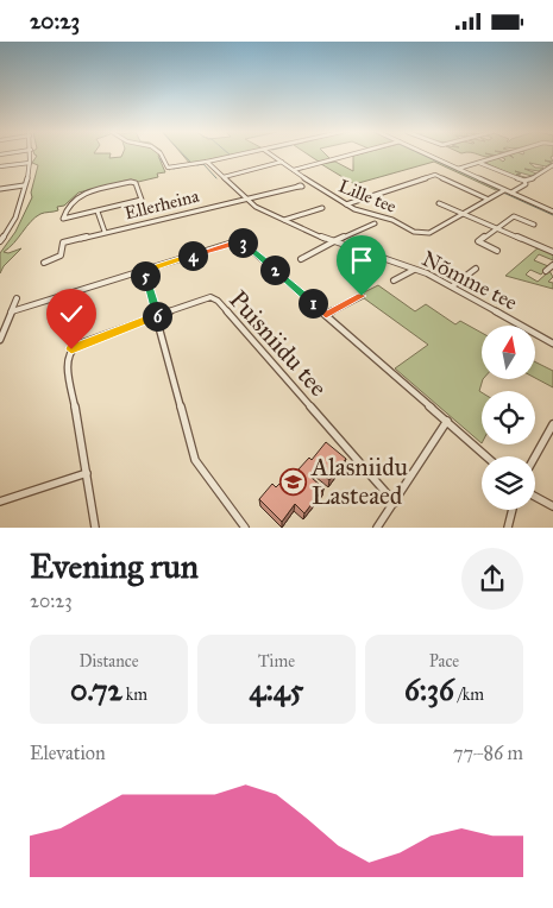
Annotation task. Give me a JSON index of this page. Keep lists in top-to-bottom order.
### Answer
{
  "streets": {
    "street": [
      "Lille tee",
      "Ellerheina",
      "Nõmme tee",
      "Puisniidu tee"
    ]
  },
  "crossings": [
    ["Ellerheina", "Nõmme tee"]
  ],
  "places": {
    "school or university": ["Alasniidu Lasteaed"]
  },
  "north": "top",
  "page": {
    "status": "20:23",
    "pins": [
      "3",
      "4",
      "2",
      "5",
      "1",
      "6"
    ],
    "heading": ["Evening run", "20:23"],
    "stats": [
      ["Distance", "0.72 km"],
      ["Time", "4:45"],
      ["Pace", "6:36 /km"]
    ],
    "chart": ["Elevation", "77–86 m"]
  }
}
